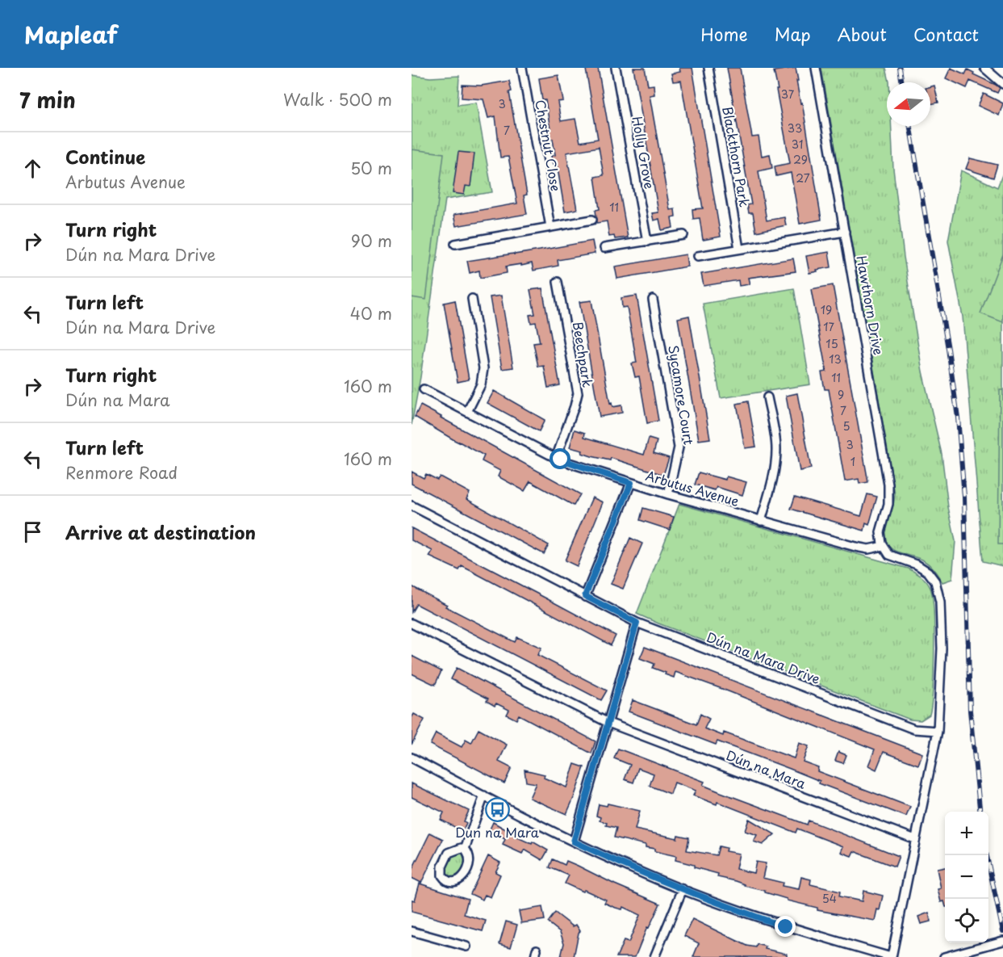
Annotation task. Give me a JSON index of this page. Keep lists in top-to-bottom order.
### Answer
{
  "streets": {
    "street": [
      "Chestnut Close",
      "Holly Grove",
      "Blackthorn Park",
      "Hawthorn Drive",
      "Beechpark",
      "Sycamore Court",
      "Arbutus Avenue",
      "Dún na Mara Drive",
      "Dún na Mara"
    ]
  },
  "crossings": [
    ["Hawthorn Drive", "Arbutus Avenue"],
    ["Beechpark", "Arbutus Avenue"],
    ["Sycamore Court", "Arbutus Avenue"]
  ],
  "places": {
    "bus stop": ["Dun na Mara"]
  },
  "house_numbers": [
    "37",
    "3",
    "33",
    "7",
    "31",
    "29",
    "27",
    "11",
    "19",
    "17",
    "15",
    "13",
    "11",
    "9",
    "7",
    "5",
    "3",
    "1",
    "54"
  ],
  "north": "left",
  "page": {
    "header": "Mapleaf",
    "nav": [
      "Home",
      "Map",
      "About",
      "Contact"
    ],
    "heading": ["7 min", "Walk · 500 m"],
    "list": [
      ["Continue", "Arbutus Avenue", "50 m"],
      ["Turn right", "Dún na Mara Drive", "90 m"],
      ["Turn left", "Dún na Mara Drive", "40 m"],
      ["Turn right", "Dún na Mara", "160 m"],
      ["Turn left", "Renmore Road", "160 m"],
      "Arrive at destination"
    ],
    "map_buttons": ["+", "−"]
  }
}
